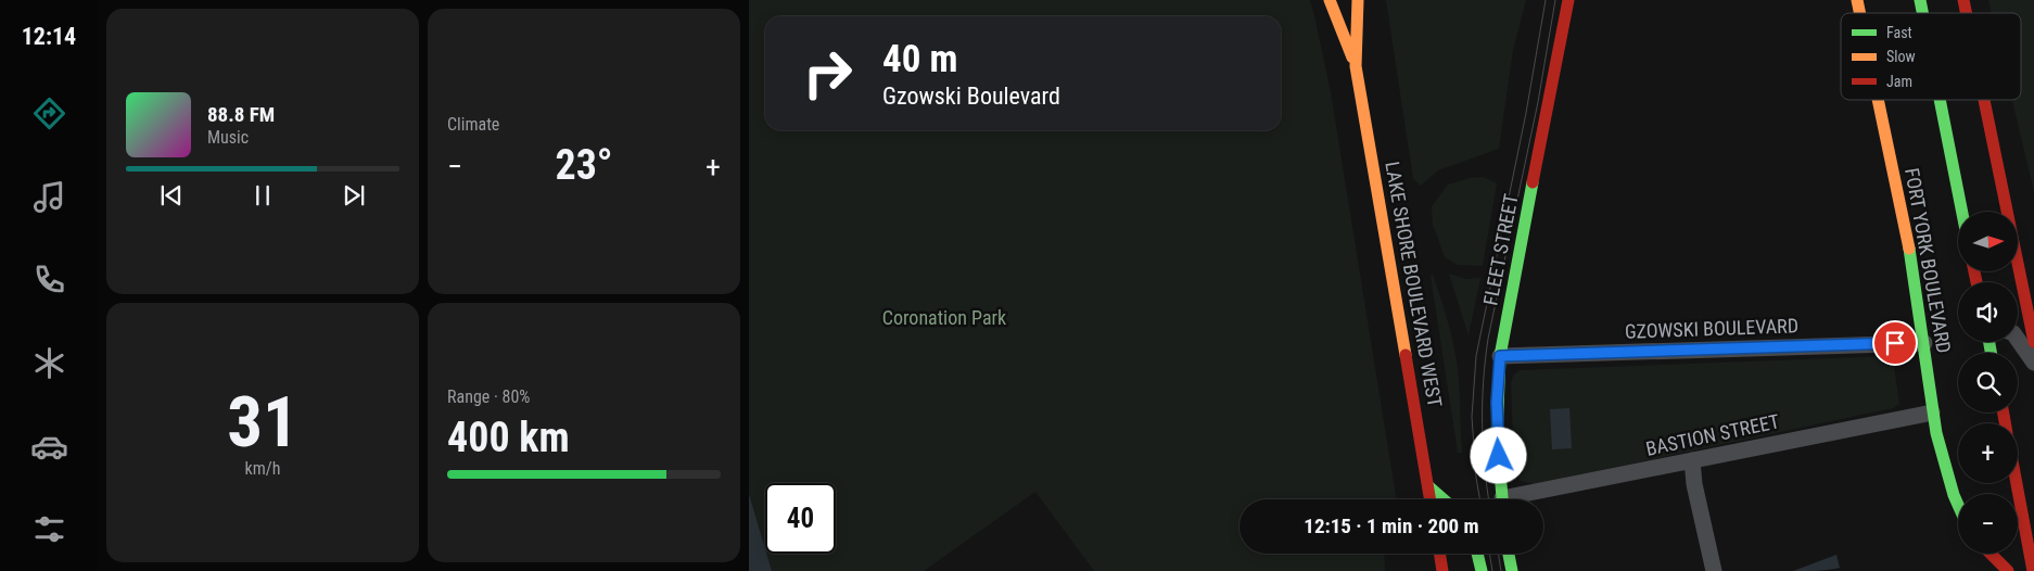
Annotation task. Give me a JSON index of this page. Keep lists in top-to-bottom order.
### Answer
{
  "streets": {
    "main road": ["FLEET STREET", "FORT YORK BOULEVARD", "LAKE SHORE BOULEVARD WEST"],
    "street": ["GZOWSKI BOULEVARD", "BASTION STREET"]
  },
  "crossings": [
    ["FLEET STREET", "GZOWSKI BOULEVARD"],
    ["FORT YORK BOULEVARD", "GZOWSKI BOULEVARD"],
    ["FORT YORK BOULEVARD", "BASTION STREET"]
  ],
  "parks": ["Coronation Park"],
  "legend": ["Fast", "Slow", "Jam"],
  "north": "right",
  "page": {
    "tabs": "12:14",
    "tile": [
      "Climate",
      ["31", "km/h"],
      ["Range · 80%", "400 km"]
    ],
    "turn": ["40 m", "Gzowski Boulevard"],
    "song": ["88.8 FM", "Music"],
    "heat": ["−", "23°", "+"],
    "map_buttons": ["+", "−"],
    "limit": "40",
    "trip": "12:15 · 1 min · 200 m"
  }
}
